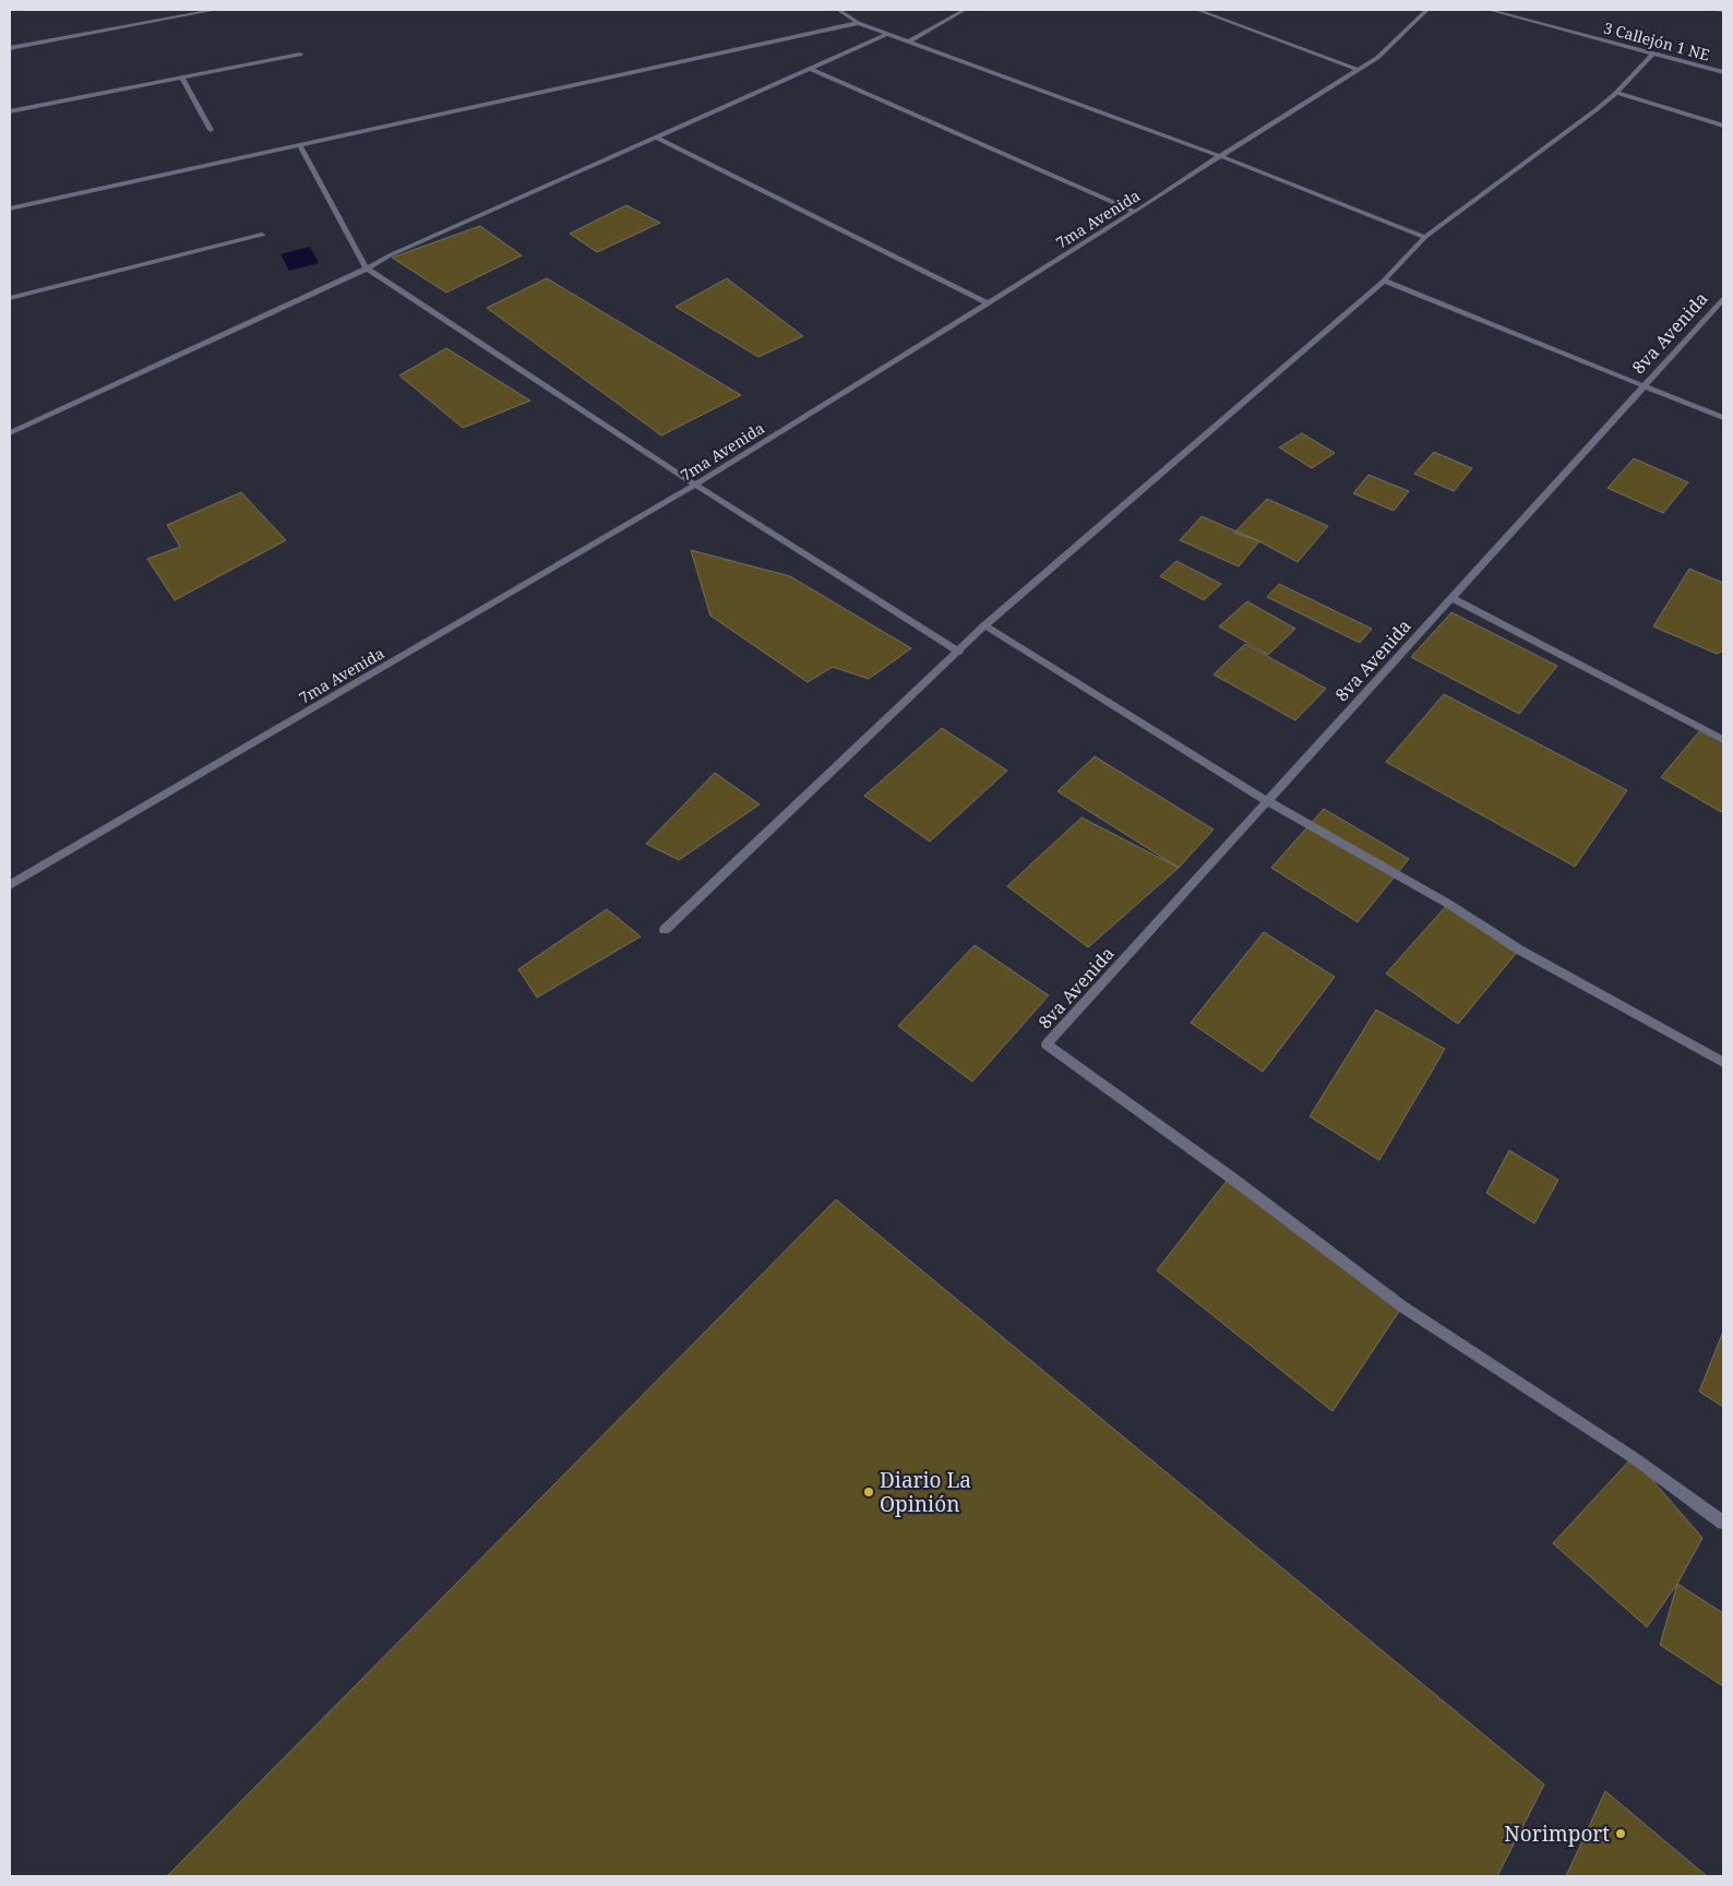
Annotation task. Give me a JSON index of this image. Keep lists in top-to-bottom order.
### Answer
{
  "streets": {
    "street": ["3 Callejón 1 NE", "7ma Avenida", "8va Avenida"]
  },
  "places": ["Diario La Opinión", "Norimport"]
}
